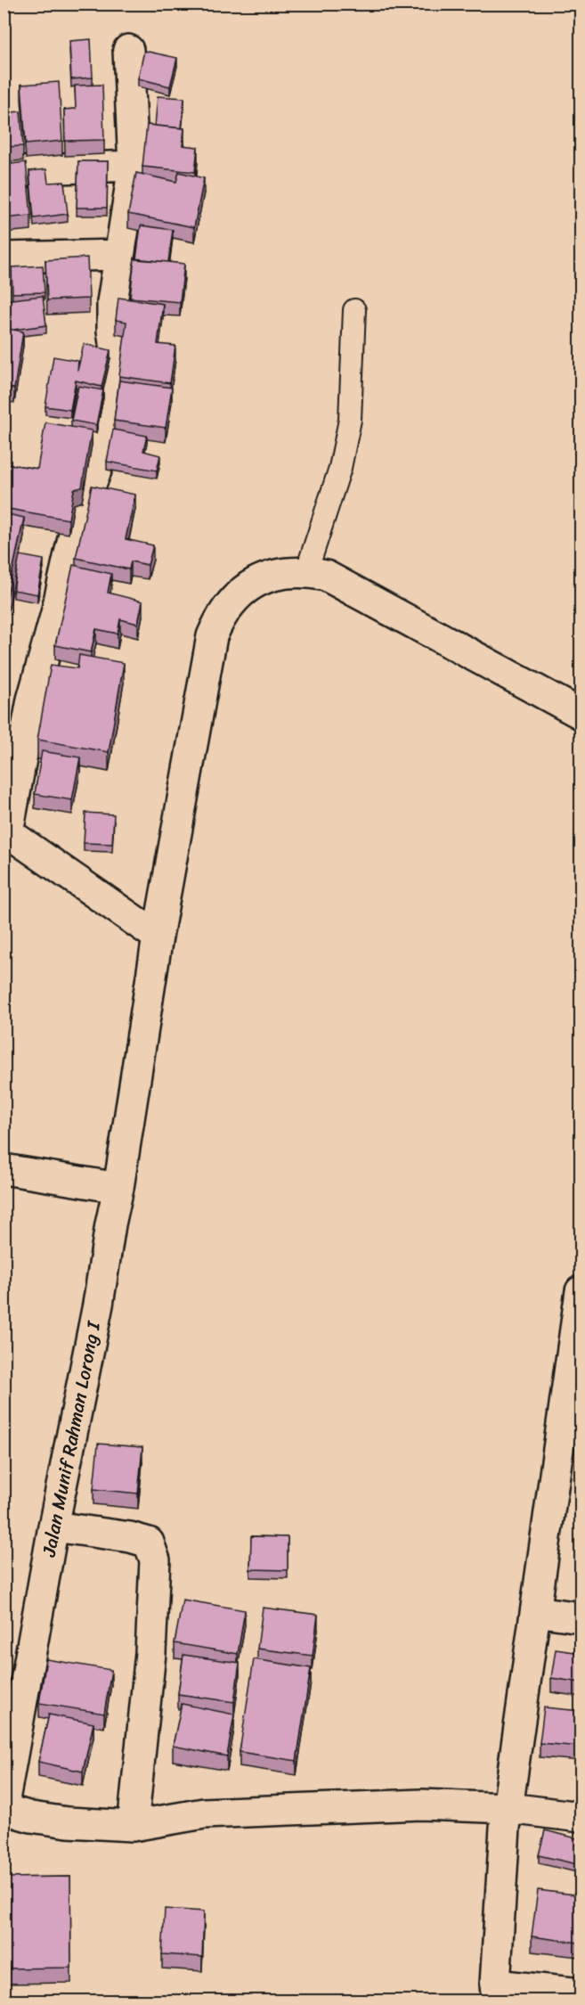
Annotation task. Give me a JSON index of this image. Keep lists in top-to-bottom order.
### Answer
{
  "streets": {
    "street": ["Jalan Munif Rahman Lorong I"]
  }
}
